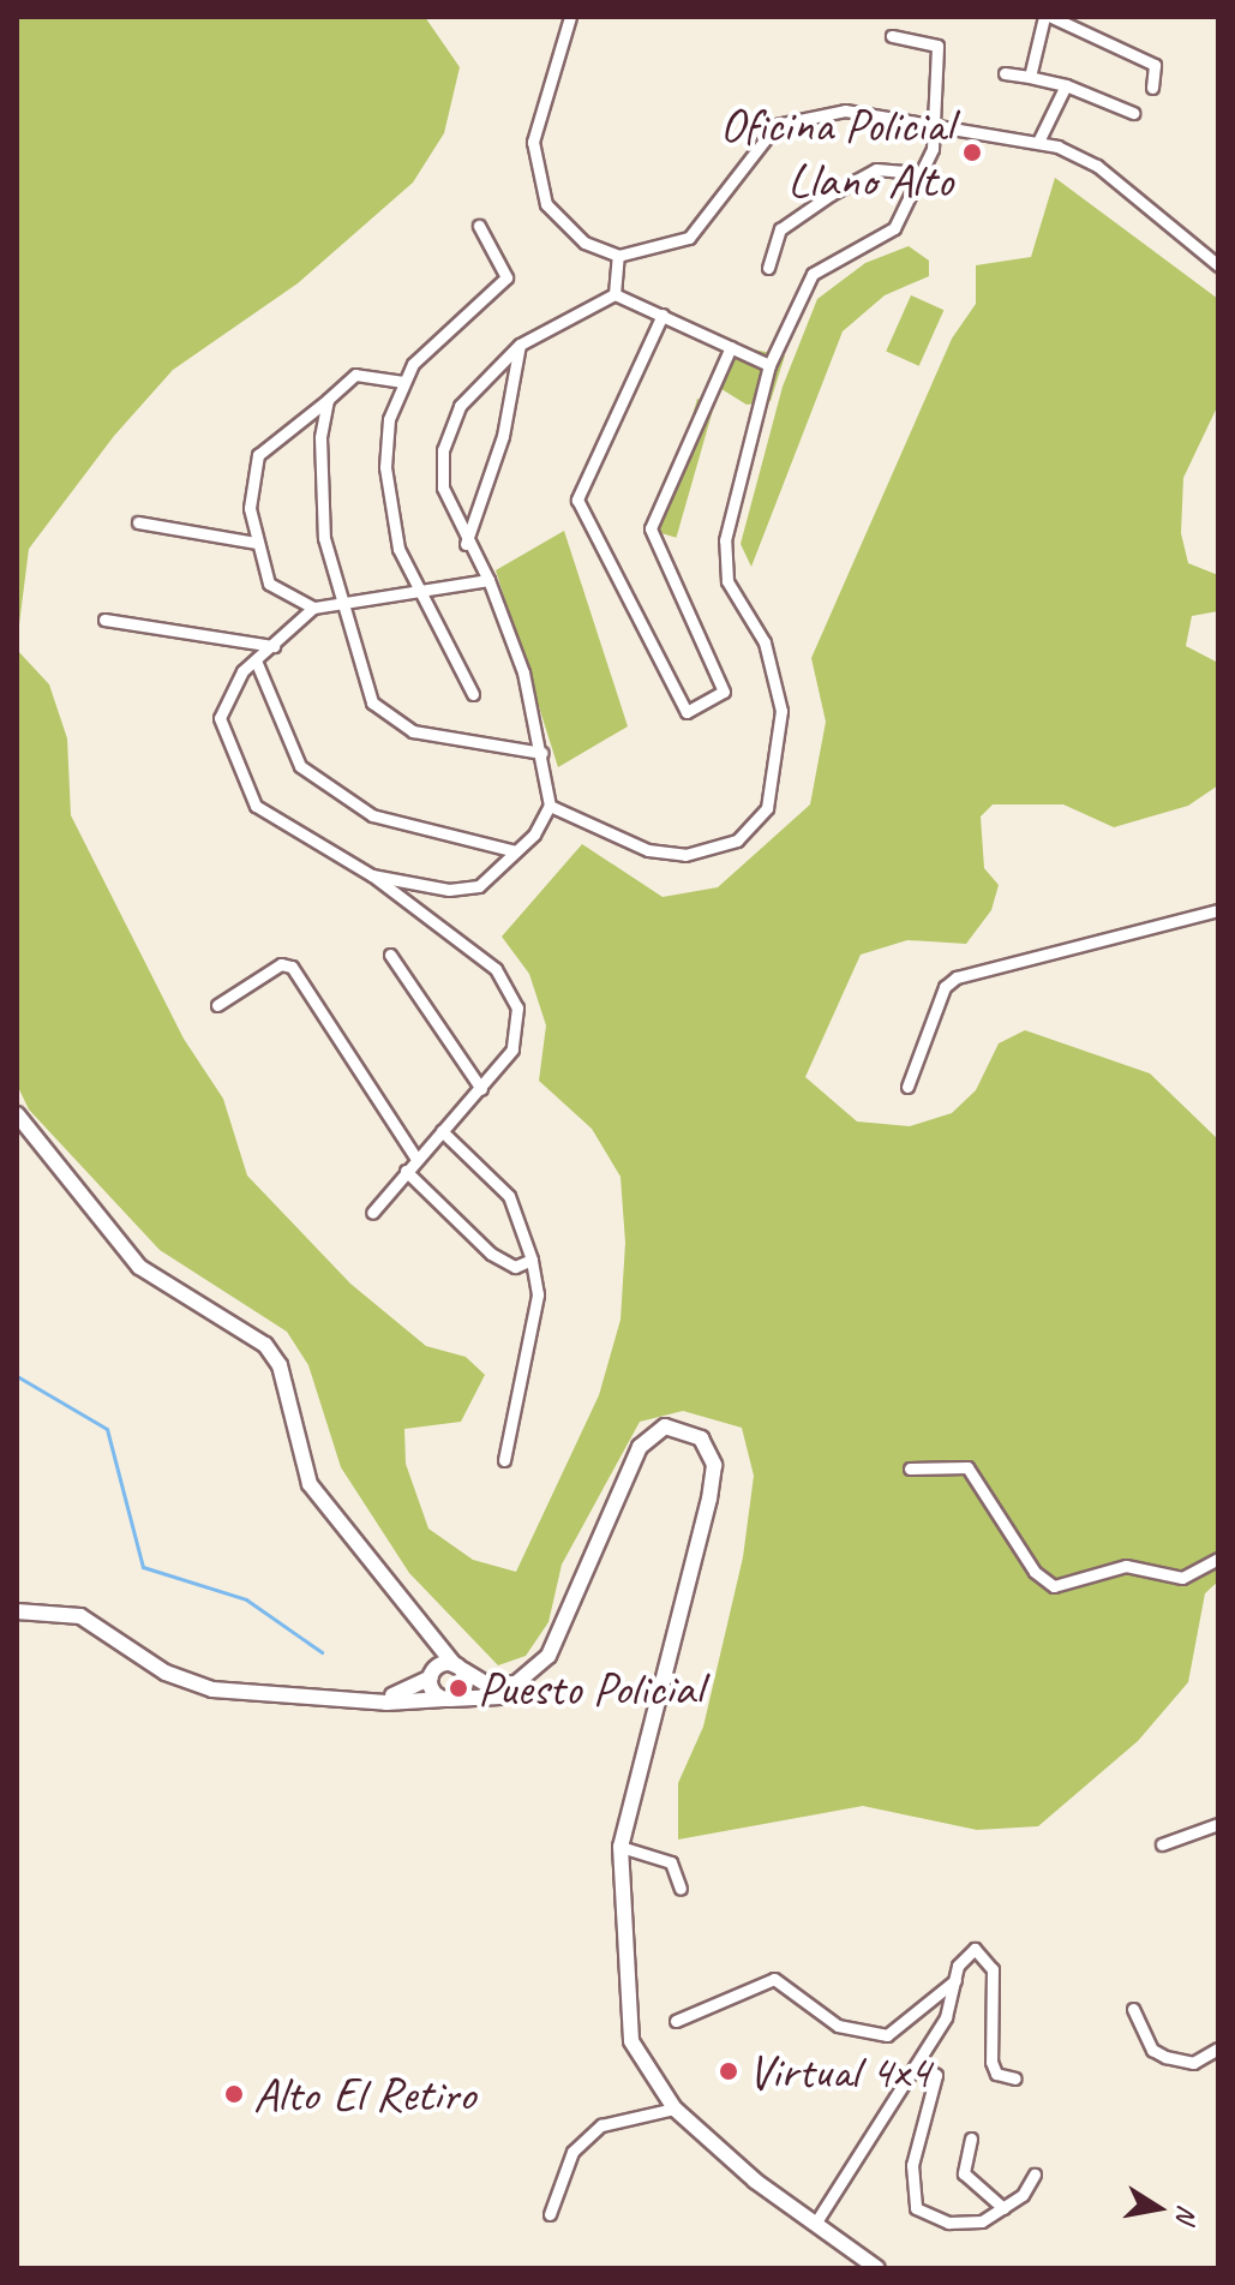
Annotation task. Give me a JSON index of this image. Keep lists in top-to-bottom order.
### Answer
{
  "places": [
    "Oficina Policial Llano Alto",
    "Puesto Policial",
    "Virtual 4x4",
    "Alto El Retiro"
  ],
  "north": "right"
}
